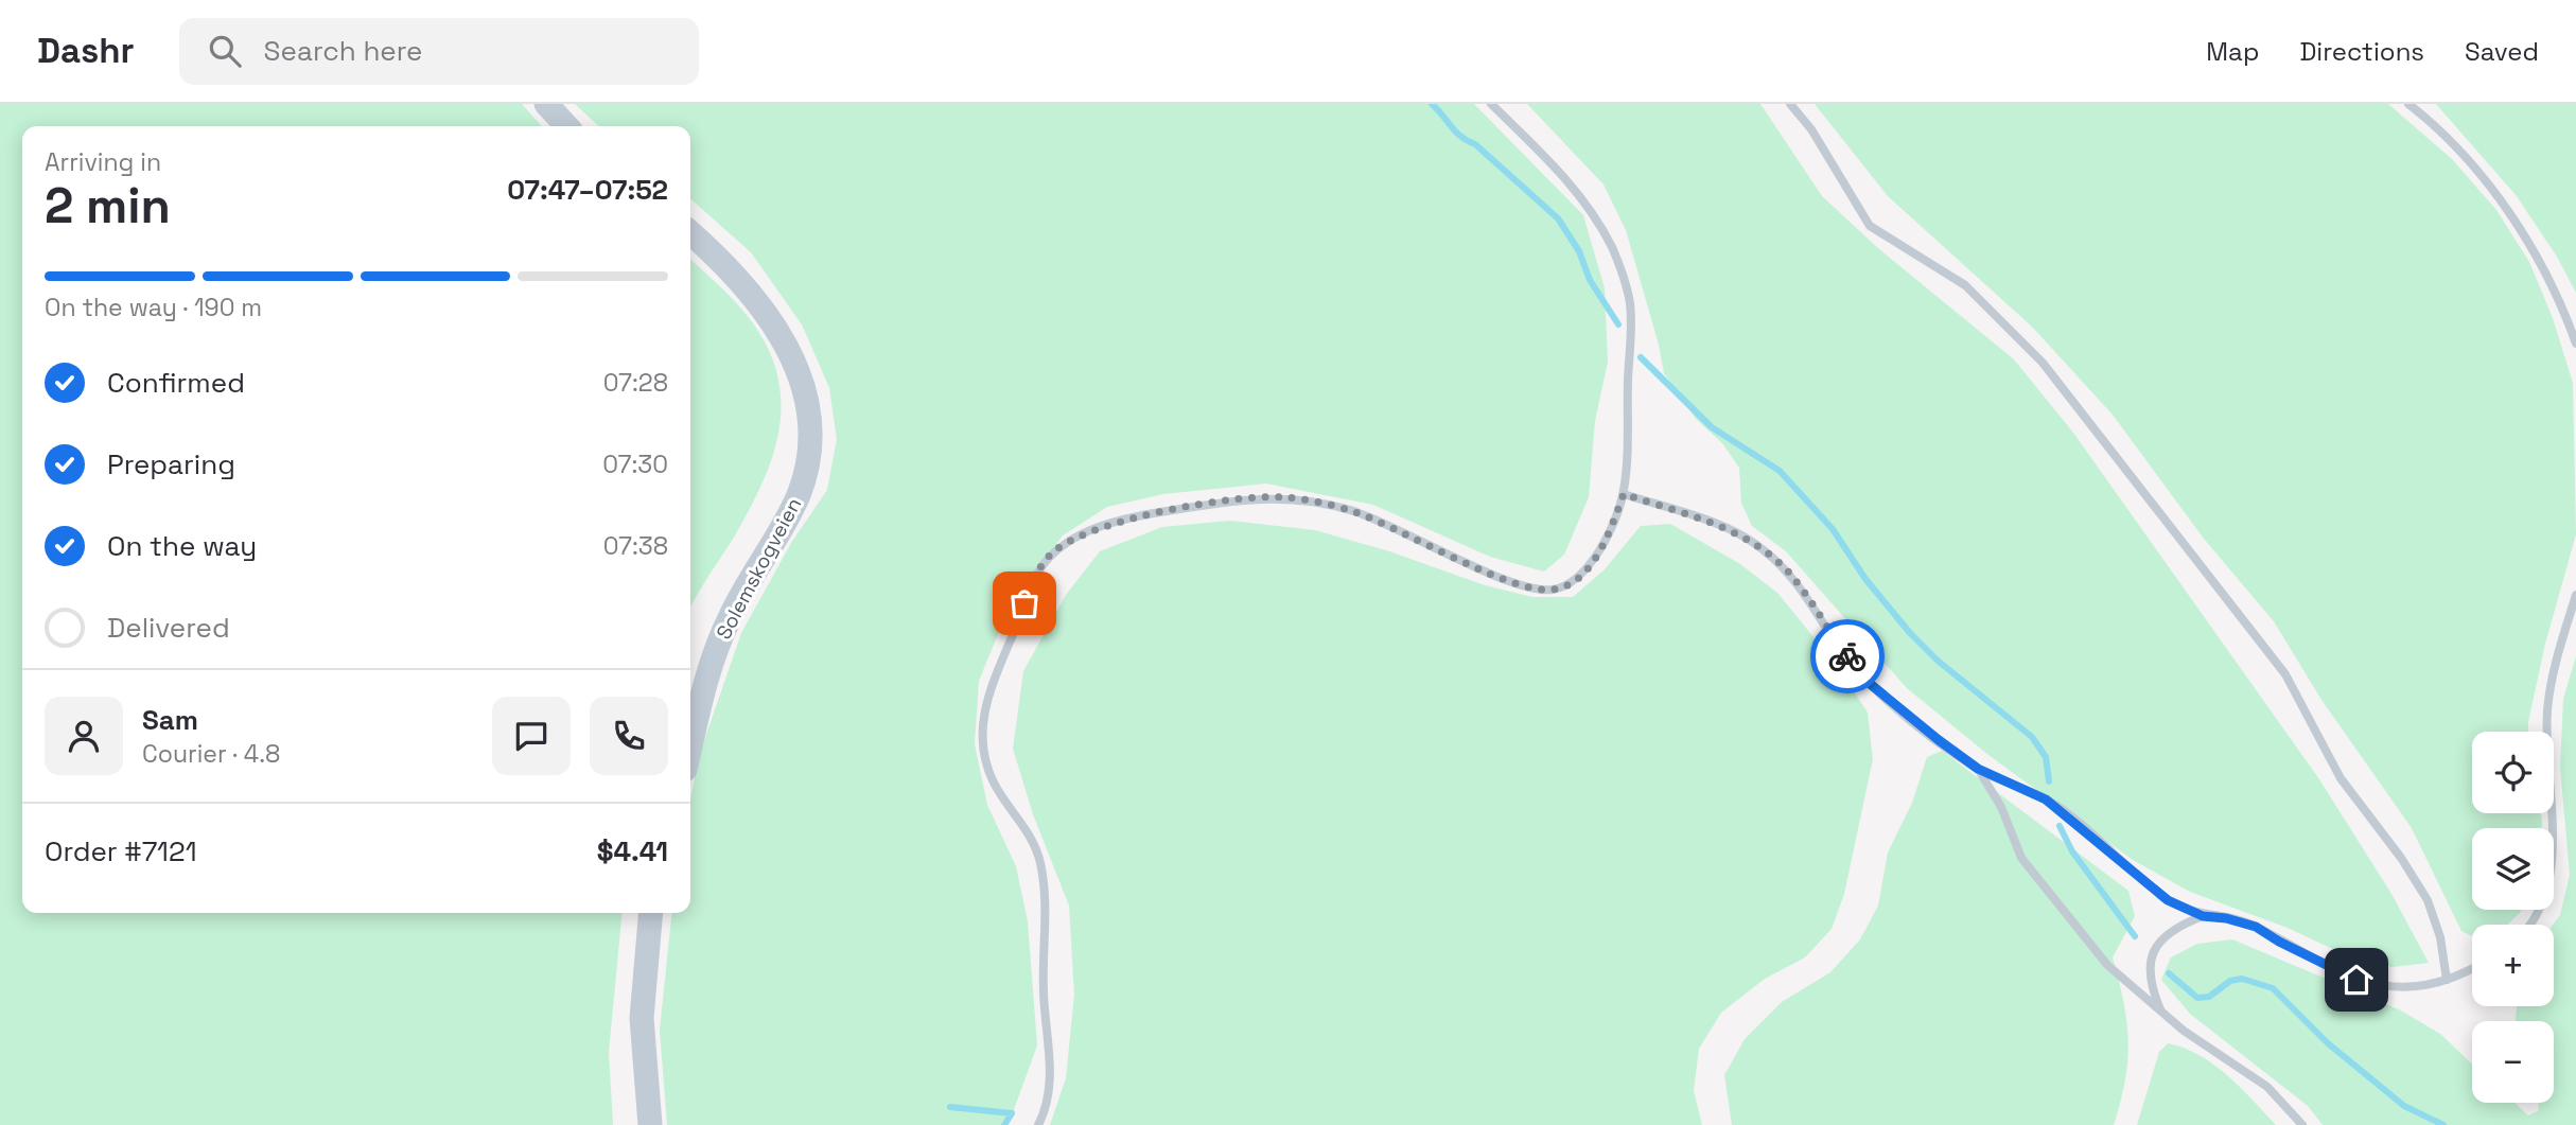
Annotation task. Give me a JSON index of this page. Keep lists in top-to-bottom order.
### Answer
{
  "streets": {
    "street": ["Solemskogveien"]
  },
  "page": {
    "header": "Dashr",
    "search": "Search here",
    "nav": ["Map", "Directions", "Saved"],
    "heading": ["2 min", "Arriving in", "07:47–07:52"],
    "panel": [
      "Sam",
      "Courier · 4.8",
      "Order #7121",
      "$4.41"
    ],
    "bar": "On the way · 190 m",
    "list": [
      ["Confirmed", "07:28"],
      ["Preparing", "07:30"],
      ["On the way", "07:38"],
      "Delivered"
    ],
    "map_buttons": ["+", "−"]
  }
}
